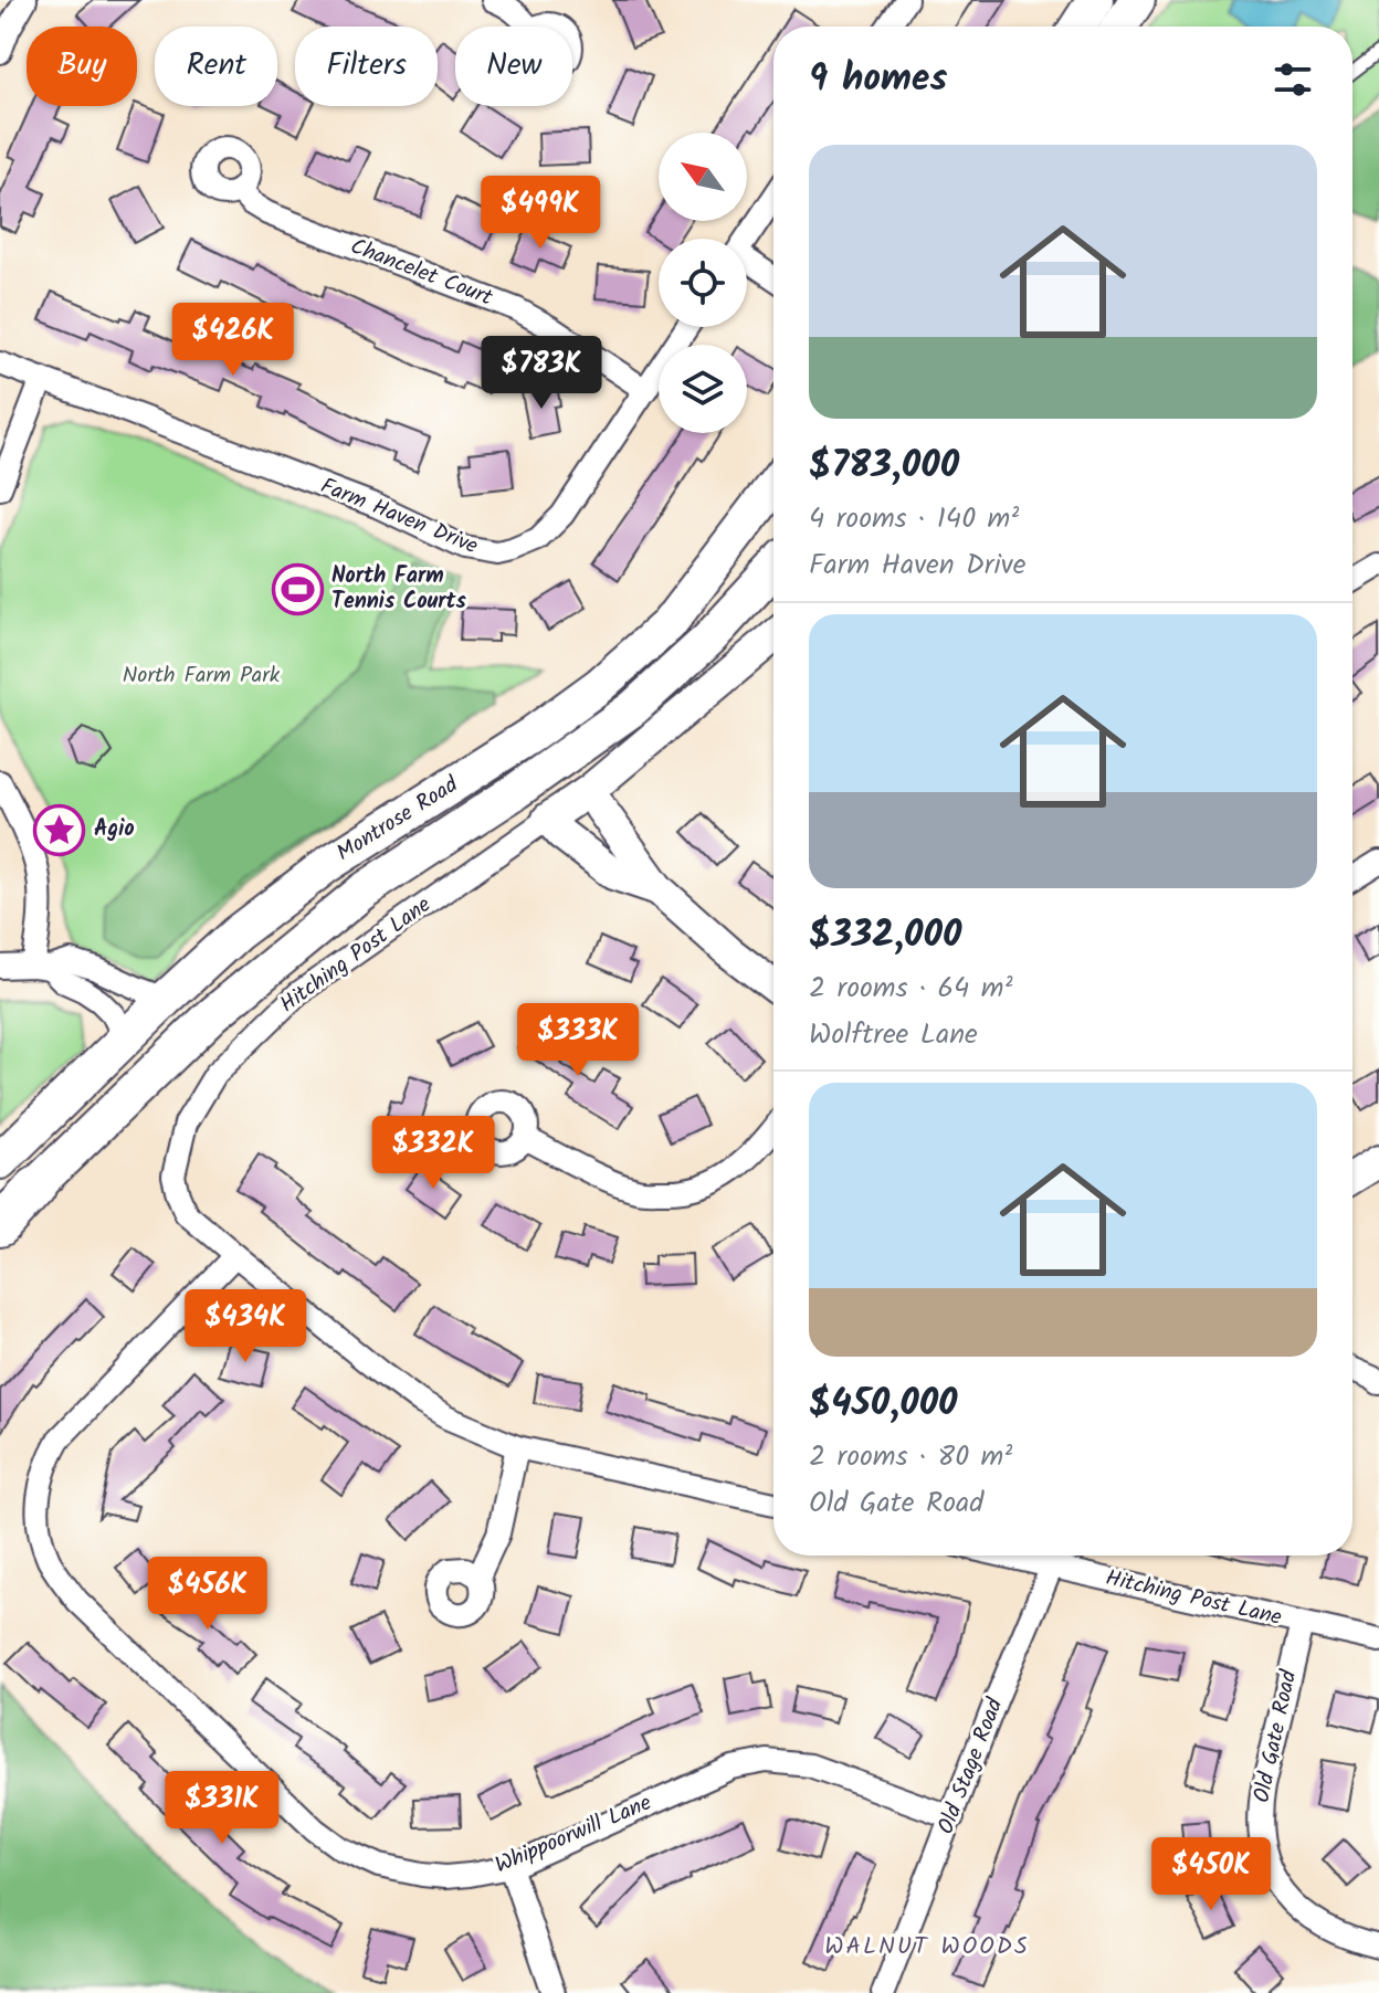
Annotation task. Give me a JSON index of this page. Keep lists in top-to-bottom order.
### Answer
{
  "streets": {
    "main road": ["Montrose Road"],
    "street": [
      "Chancelet Court",
      "Farm Haven Drive",
      "Hitching Post Lane",
      "Old Gate Road",
      "Old Stage Road",
      "Whippoorwill Lane"
    ]
  },
  "crossings": [
    ["Chancelet Court", "Farm Haven Drive"],
    ["Hitching Post Lane", "Old Gate Road"],
    ["Hitching Post Lane", "Old Stage Road"],
    ["Hitching Post Lane", "Whippoorwill Lane"],
    ["Old Stage Road", "Whippoorwill Lane"]
  ],
  "districts": ["WALNUT WOODS"],
  "parks": ["North Farm Park"],
  "places": {
    "sports": ["North Farm Tennis Courts"],
    "place": ["Agio"]
  },
  "north": "top left",
  "page": {
    "chip": [
      "Buy",
      "Rent",
      "Filters",
      "New"
    ],
    "heading": "9 homes",
    "list": [
      {
        "name": "$783,000",
        "note": "4 rooms · 140 m² · Farm Haven Drive"
      },
      {
        "name": "$332,000",
        "note": "2 rooms · 64 m² · Wolftree Lane"
      },
      {
        "name": "$450,000",
        "note": "2 rooms · 80 m² · Old Gate Road"
      }
    ],
    "price": [
      "$499K",
      "$426K",
      "$783K",
      "$333K",
      "$332K",
      "$434K",
      "$456K",
      "$331K",
      "$450K"
    ]
  }
}
